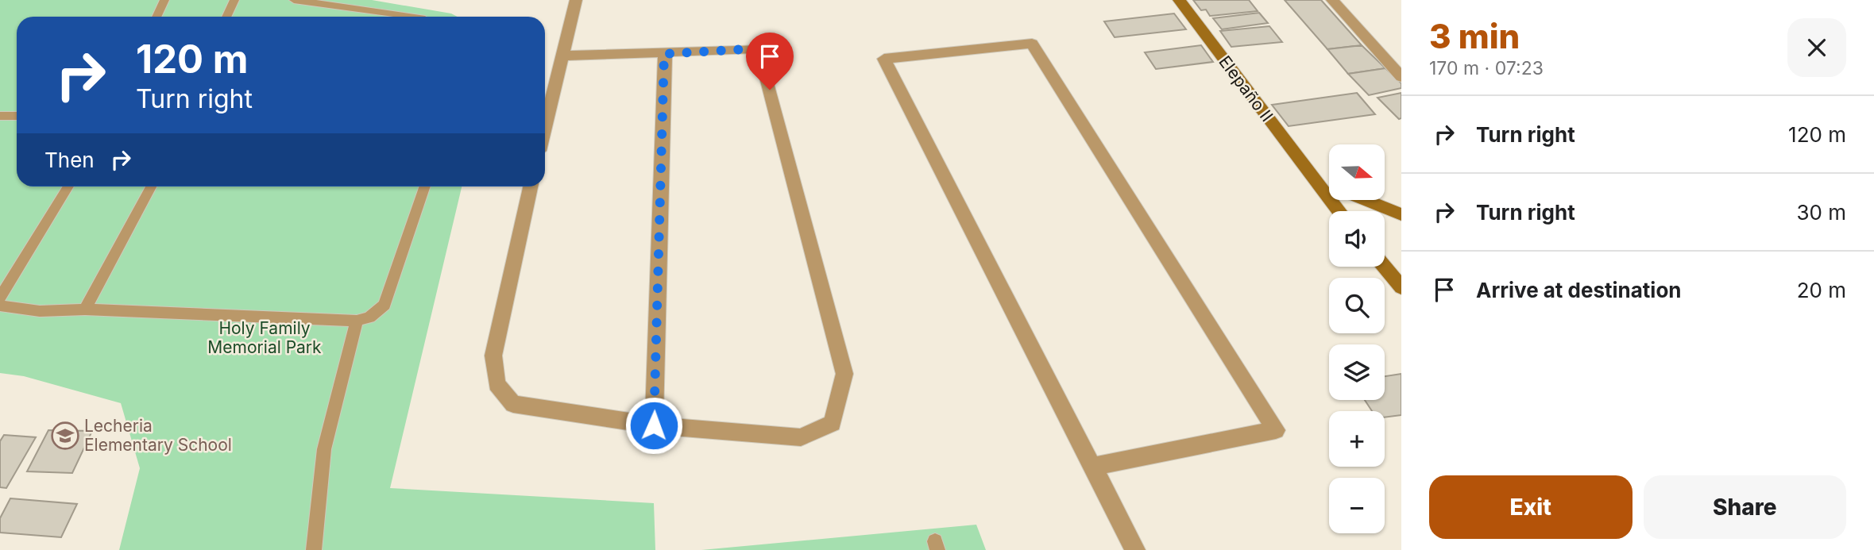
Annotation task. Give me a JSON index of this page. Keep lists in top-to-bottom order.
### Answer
{
  "streets": {
    "street": ["Elepaño II"]
  },
  "parks": ["Holy Family Memorial Park"],
  "places": {
    "school or university": ["Lecheria Elementary School"]
  },
  "north": "right",
  "page": {
    "heading": ["3 min", "170 m · 07:23"],
    "turn": ["120 m", "Turn right"],
    "list": [
      {
        "name": "Turn right",
        "value": "120 m"
      },
      {
        "name": "Turn right",
        "value": "30 m"
      },
      {
        "name": "Arrive at destination",
        "value": "20 m"
      }
    ],
    "then": "Then",
    "map_buttons": ["+", "−"],
    "buttons": ["Exit", "Share"]
  }
}
